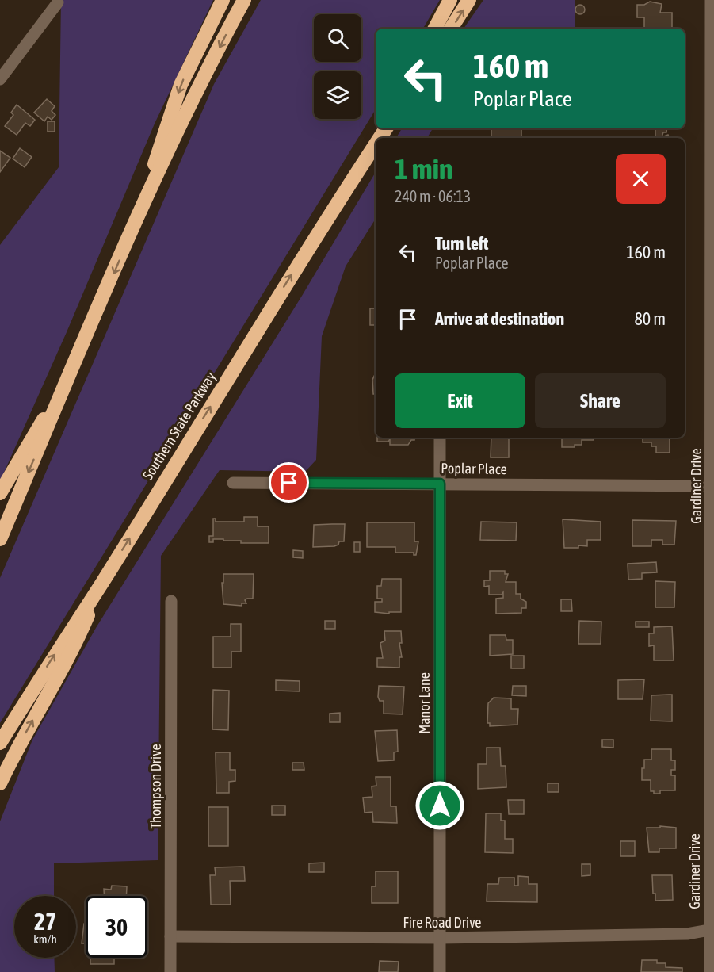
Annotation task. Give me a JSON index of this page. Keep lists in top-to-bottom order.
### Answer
{
  "streets": {
    "highway": ["Southern State Parkway"],
    "street": [
      "Poplar Place",
      "Gardiner Drive",
      "Manor Lane",
      "Thompson Drive",
      "Fire Road Drive"
    ]
  },
  "crossings": [
    ["Poplar Place", "Gardiner Drive"],
    ["Poplar Place", "Manor Lane"],
    ["Gardiner Drive", "Fire Road Drive"],
    ["Manor Lane", "Fire Road Drive"],
    ["Thompson Drive", "Fire Road Drive"]
  ],
  "page": {
    "turn": ["160 m", "Poplar Place"],
    "heading": ["1 min", "240 m · 06:13"],
    "list": [
      {
        "name": "Turn left",
        "note": "Poplar Place",
        "value": "160 m"
      },
      {
        "name": "Arrive at destination",
        "value": "80 m"
      }
    ],
    "buttons": ["Exit", "Share"],
    "speed": "27 km/h",
    "limit": "30"
  }
}
